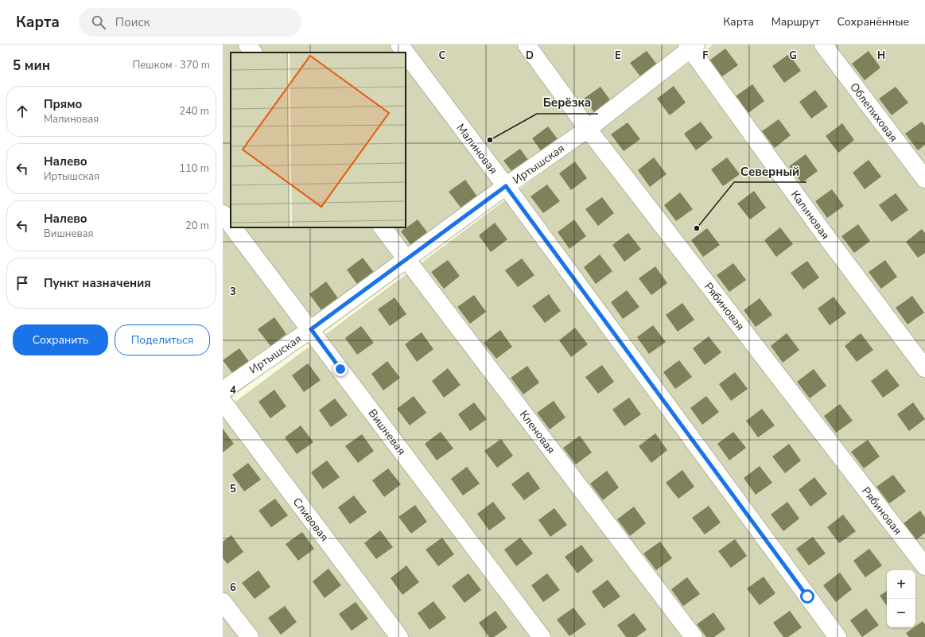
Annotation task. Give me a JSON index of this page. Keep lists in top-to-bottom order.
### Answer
{
  "streets": {
    "street": [
      "Облепиховая",
      "Малиновая",
      "Иртышская",
      "Калиновая",
      "Рябиновая",
      "Вишневая",
      "Кленовая",
      "Сливовая"
    ]
  },
  "crossings": [
    ["Малиновая", "Иртышская"],
    ["Иртышская", "Калиновая"],
    ["Иртышская", "Рябиновая"],
    ["Иртышская", "Вишневая"],
    ["Иртышская", "Кленовая"]
  ],
  "places": ["Берёзка", "Северный"],
  "page": {
    "header": "Карта",
    "search": "Поиск",
    "nav": ["Карта", "Маршрут", "Сохранённые"],
    "heading": ["5 мин", "Пешком · 370 m"],
    "list": [
      ["Прямо", "Малиновая", "240 m"],
      ["Налево", "Иртышская", "110 m"],
      ["Налево", "Вишневая", "20 m"],
      "Пункт назначения"
    ],
    "buttons": ["Сохранить", "Поделиться"],
    "map_buttons": ["+", "−"]
  },
  "grid": {
    "columns": [
      "C",
      "D",
      "E",
      "F",
      "G",
      "H"
    ],
    "rows": [
      "3",
      "4",
      "5",
      "6"
    ]
  }
}
